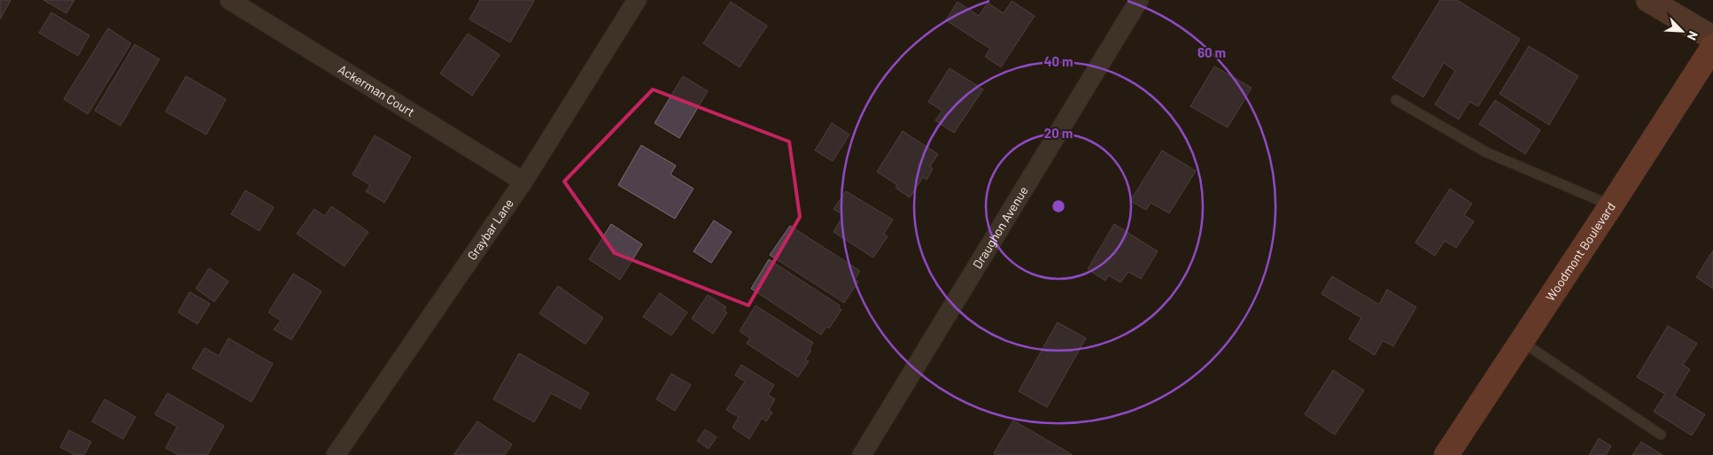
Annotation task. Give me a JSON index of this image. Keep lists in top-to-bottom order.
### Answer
{
  "streets": {
    "main road": ["Woodmont Boulevard"],
    "street": ["Ackerman Court", "Draughon Avenue", "Graybar Lane"]
  },
  "crossings": [
    ["Ackerman Court", "Graybar Lane"]
  ],
  "north": "bottom right",
  "rings": ["60 m", "40 m", "20 m"]
}
